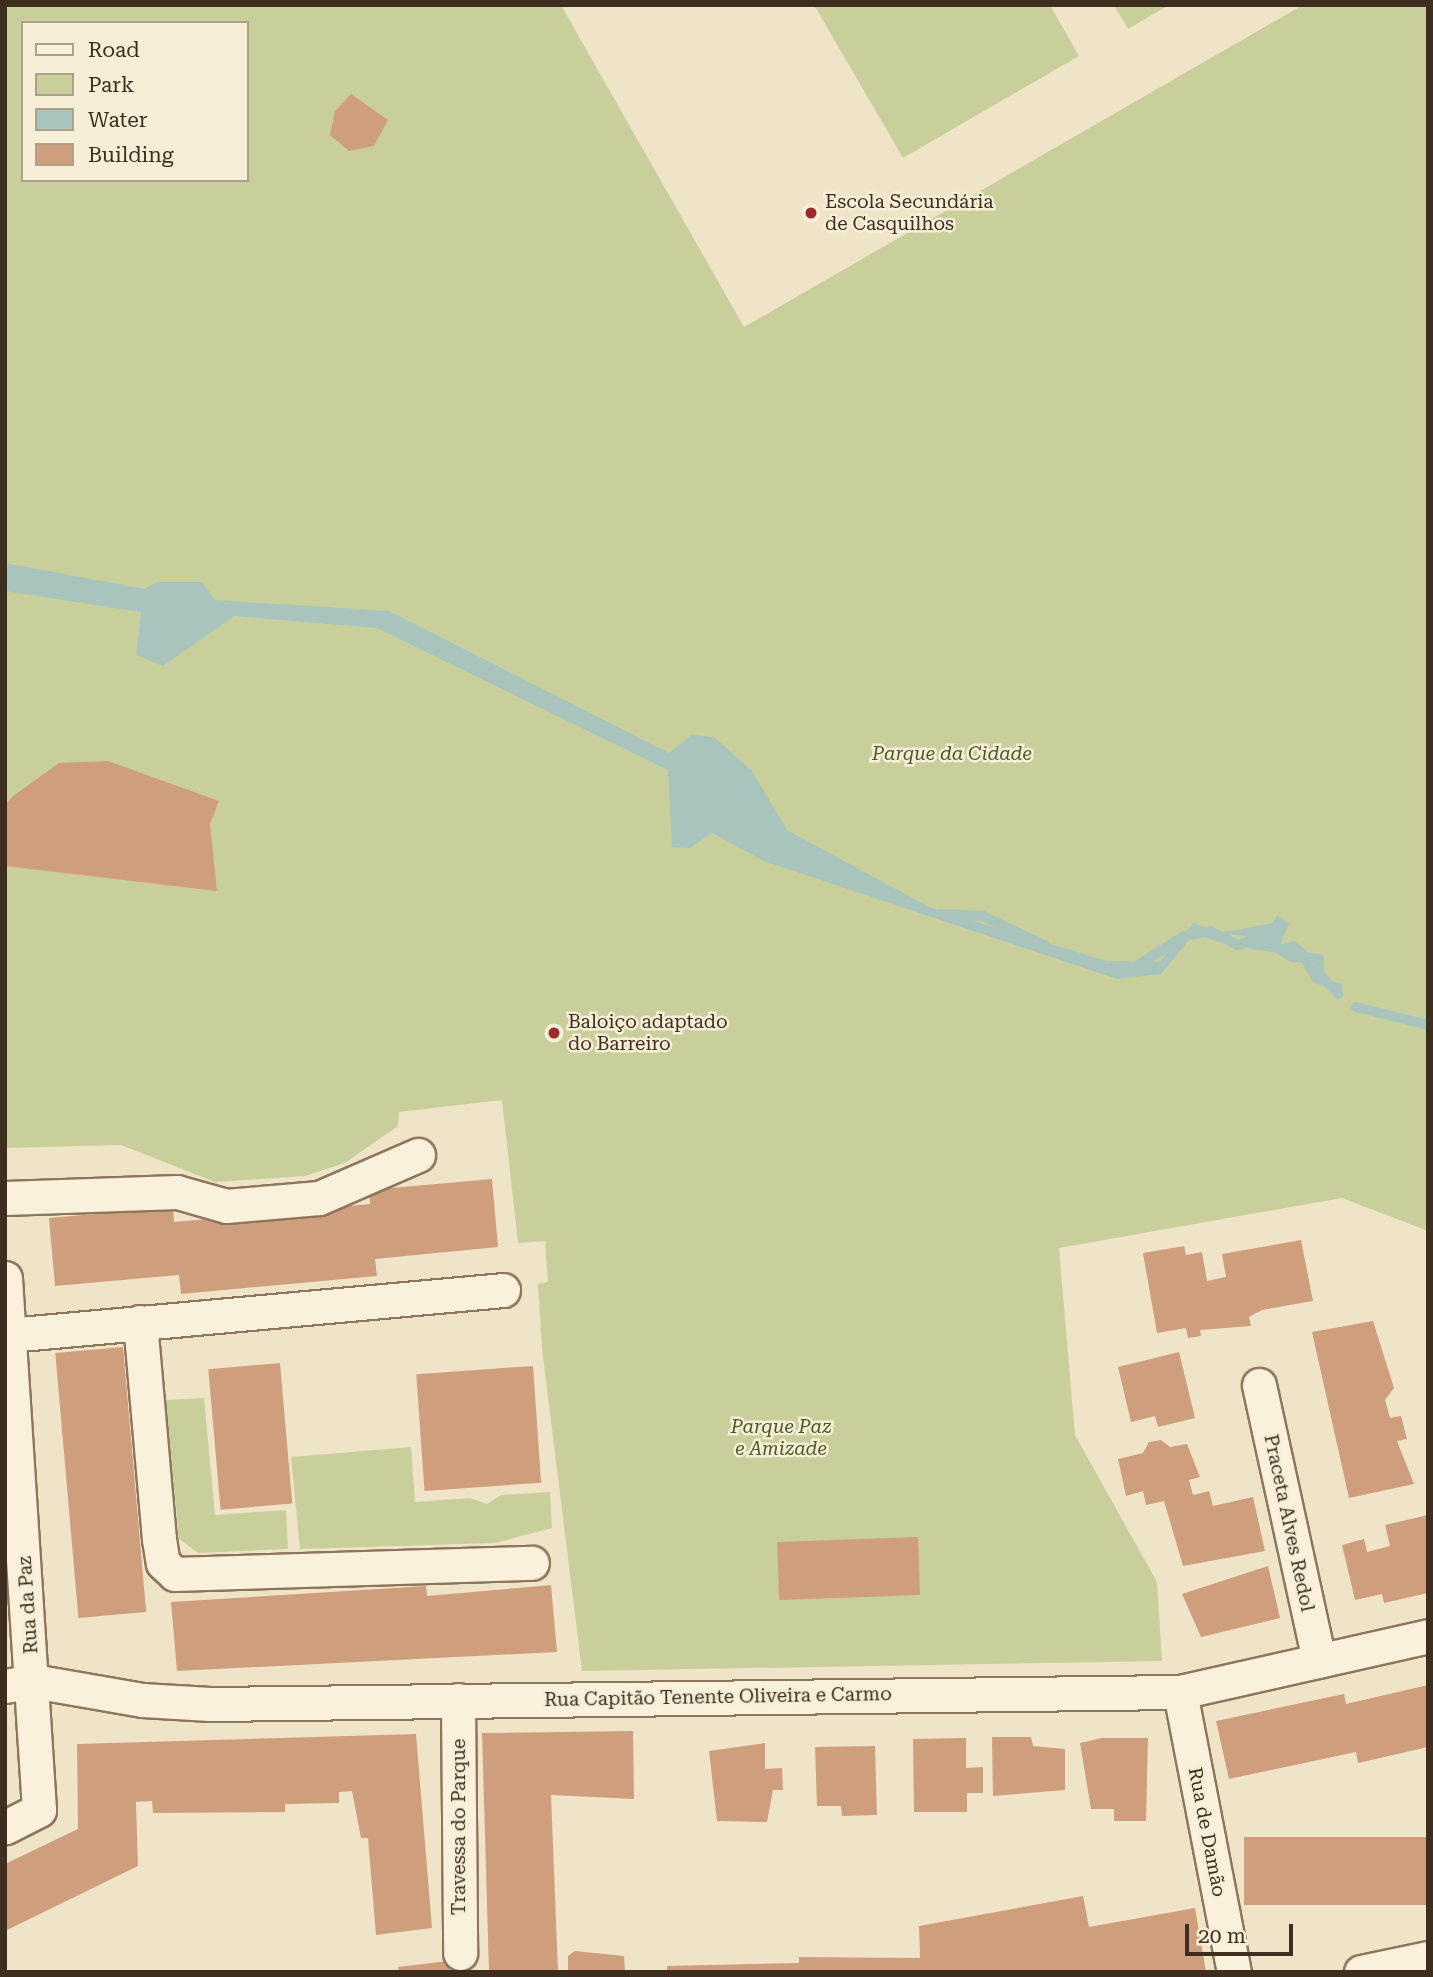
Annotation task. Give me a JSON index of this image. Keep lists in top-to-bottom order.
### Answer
{
  "streets": {
    "street": [
      "Praceta Alves Redol",
      "Rua da Paz",
      "Rua Capitão Tenente Oliveira e Carmo",
      "Travessa do Parque",
      "Rua de Damão"
    ]
  },
  "crossings": [
    ["Praceta Alves Redol", "Rua Capitão Tenente Oliveira e Carmo"],
    ["Rua da Paz", "Rua Capitão Tenente Oliveira e Carmo"],
    ["Rua Capitão Tenente Oliveira e Carmo", "Travessa do Parque"],
    ["Rua Capitão Tenente Oliveira e Carmo", "Rua de Damão"]
  ],
  "parks": ["Parque da Cidade", "Parque Paz e Amizade"],
  "places": ["Escola Secundária de Casquilhos", "Baloiço adaptado do Barreiro"],
  "legend": [
    "Road",
    "Park",
    "Water",
    "Building"
  ],
  "scale_bar": "20 m"
}
